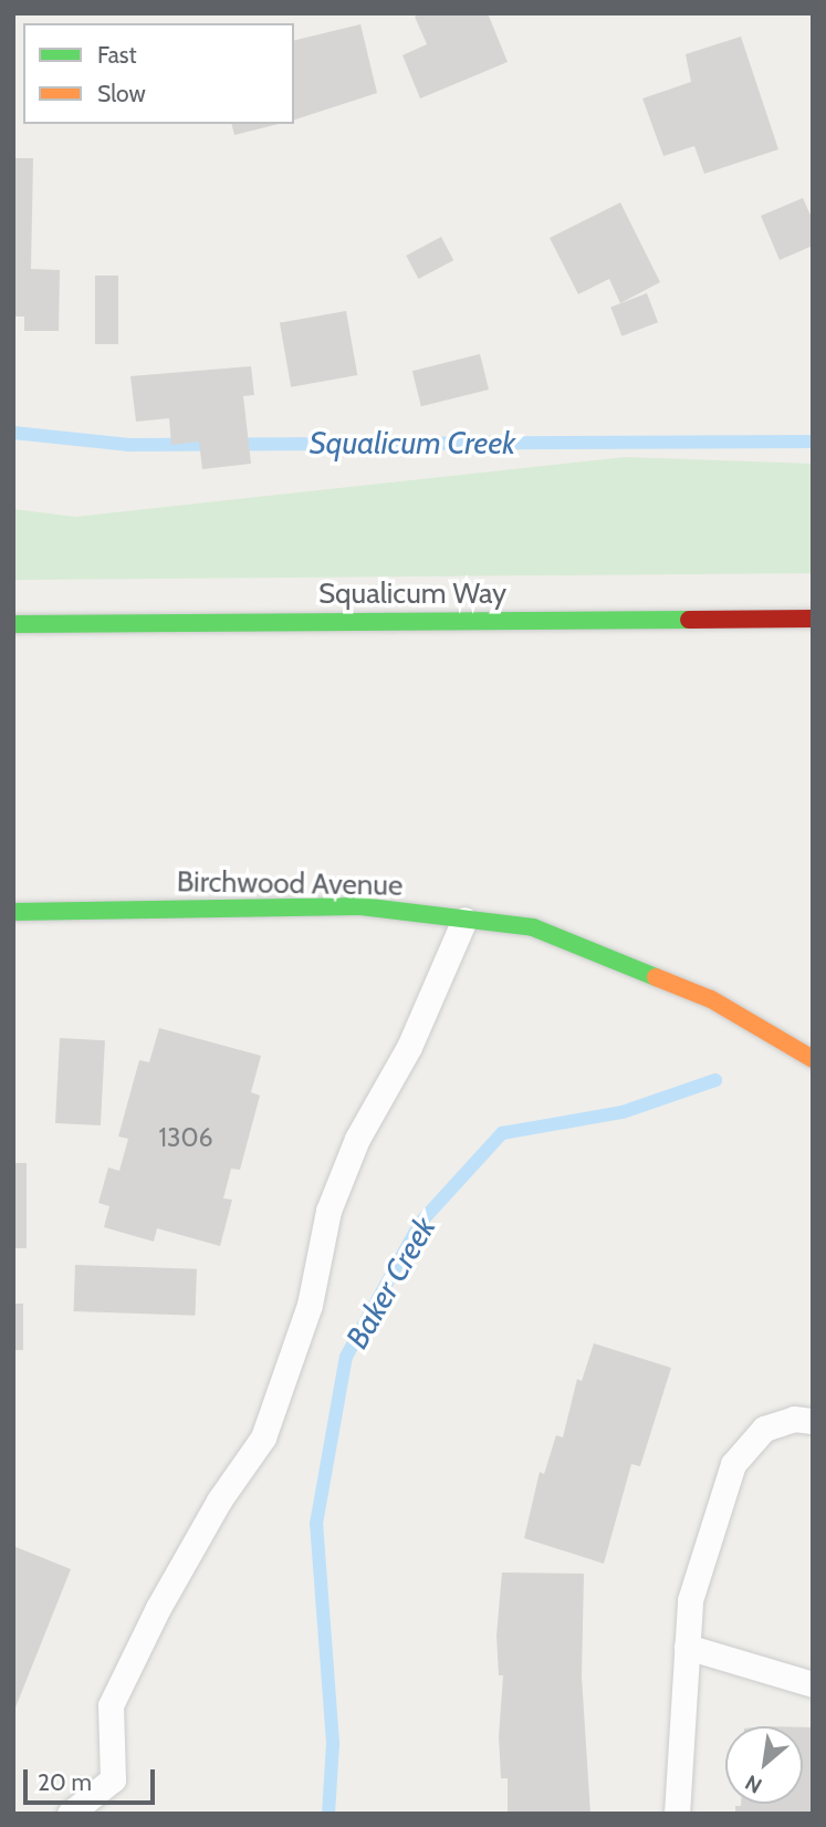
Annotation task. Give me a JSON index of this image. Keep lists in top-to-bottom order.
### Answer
{
  "streets": {
    "street": ["Squalicum Way", "Birchwood Avenue"]
  },
  "water": ["Squalicum Creek", "Baker Creek"],
  "house_numbers": ["1306"],
  "legend": ["Fast", "Slow"],
  "scale_bar": "20 m",
  "north": "bottom left"
}
